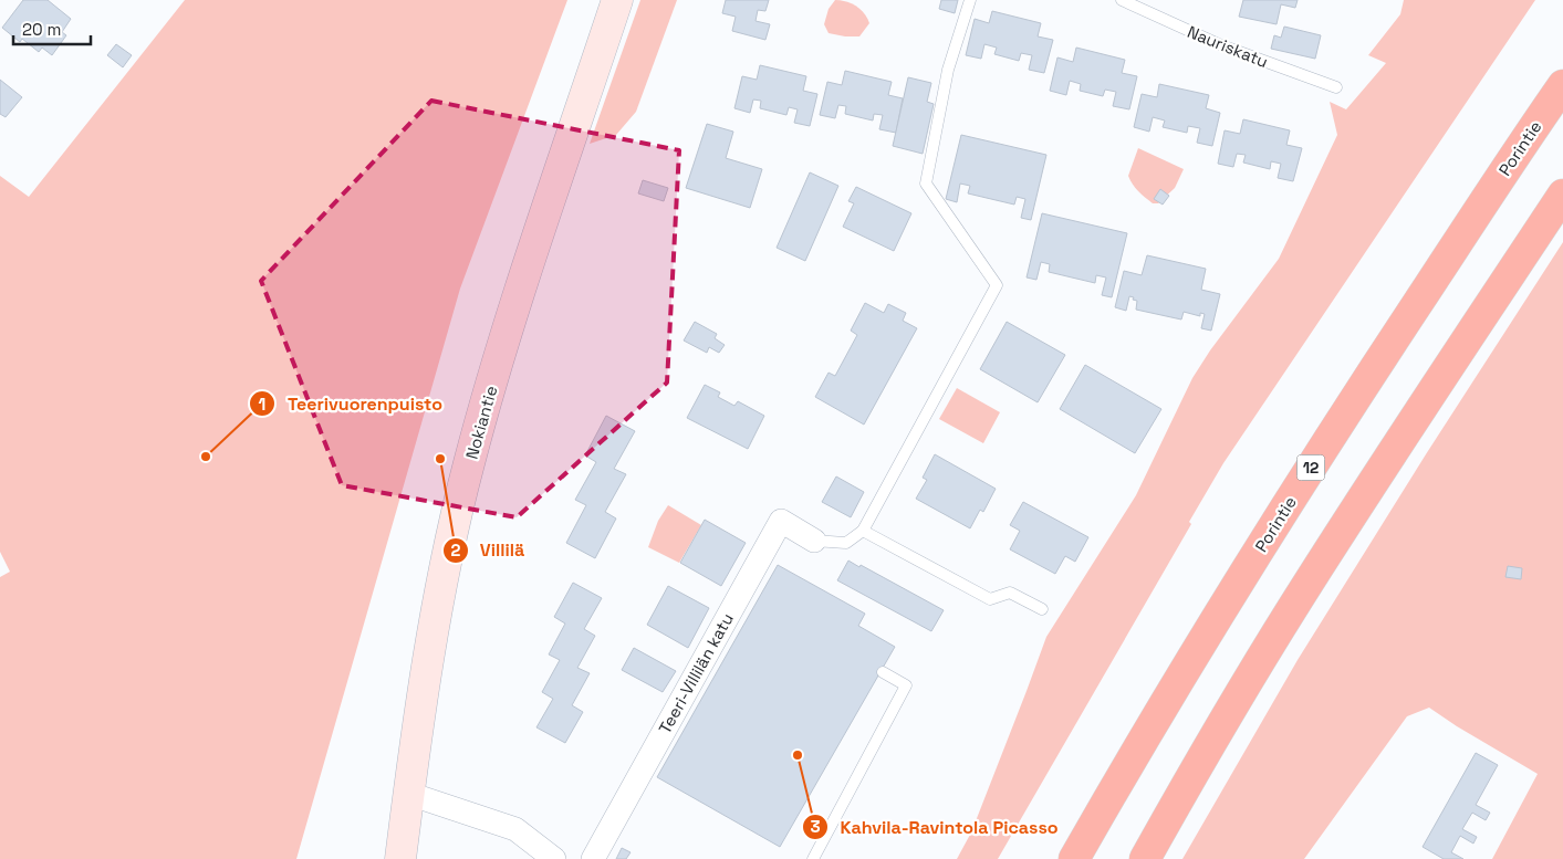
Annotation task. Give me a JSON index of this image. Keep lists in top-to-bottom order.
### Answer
{
  "streets": {
    "highway": ["Porintie", "12"],
    "main road": ["Nokiantie"],
    "street": ["Teeri-Villilän katu"],
    "lane": ["Nauriskatu"]
  },
  "places": ["Teerivuorenpuisto", "Villilä", "Kahvila-Ravintola Picasso"],
  "scale_bar": "20 m"
}
